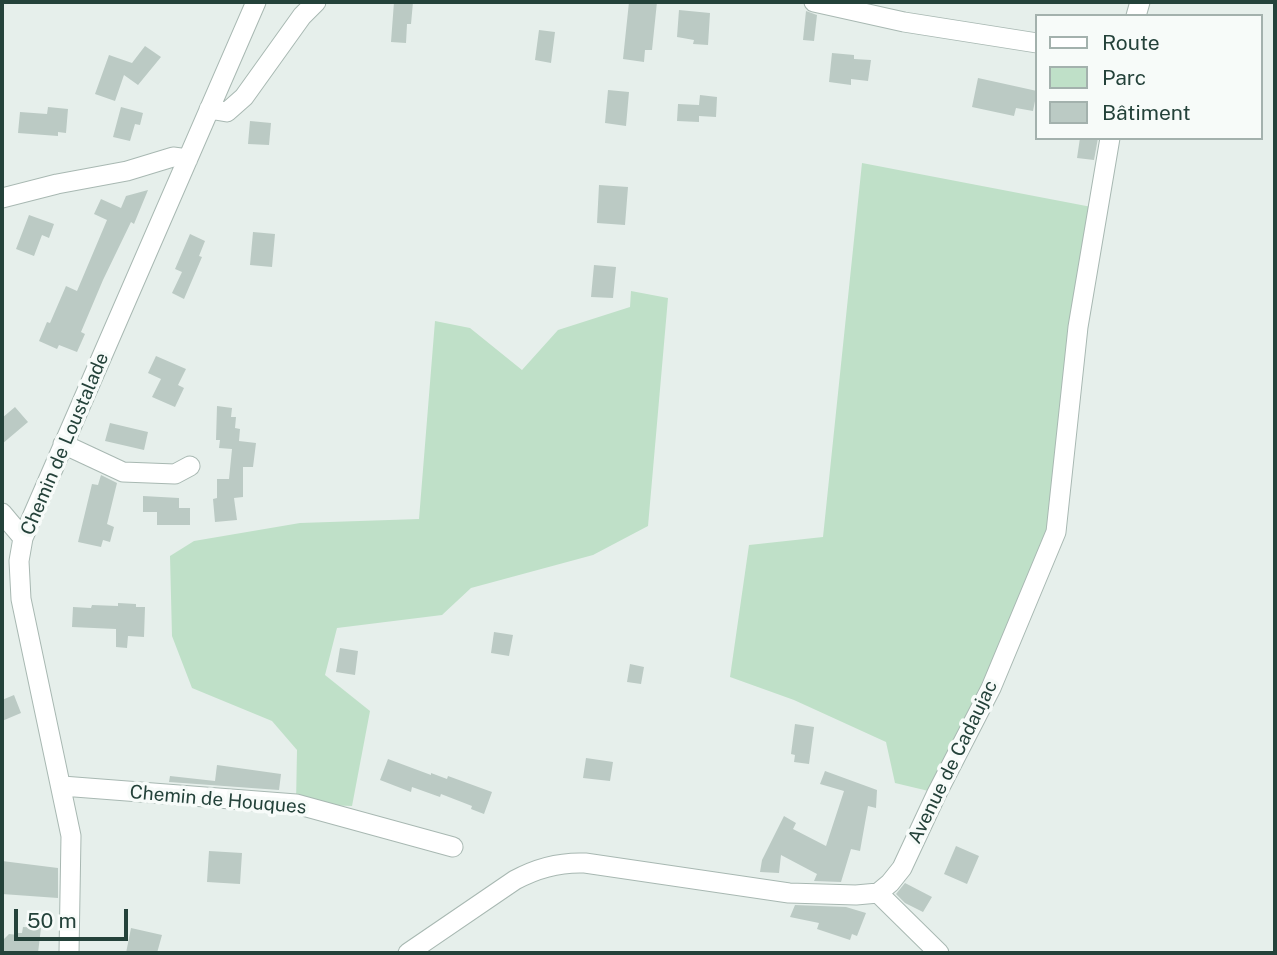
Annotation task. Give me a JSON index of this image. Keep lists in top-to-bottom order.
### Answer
{
  "streets": {
    "street": ["Chemin de Loustalade", "Avenue de Cadaujac", "Chemin de Houques"]
  },
  "crossings": [
    ["Chemin de Loustalade", "Chemin de Houques"]
  ],
  "legend": ["Route", "Parc", "Bâtiment"],
  "scale_bar": "50 m"
}
